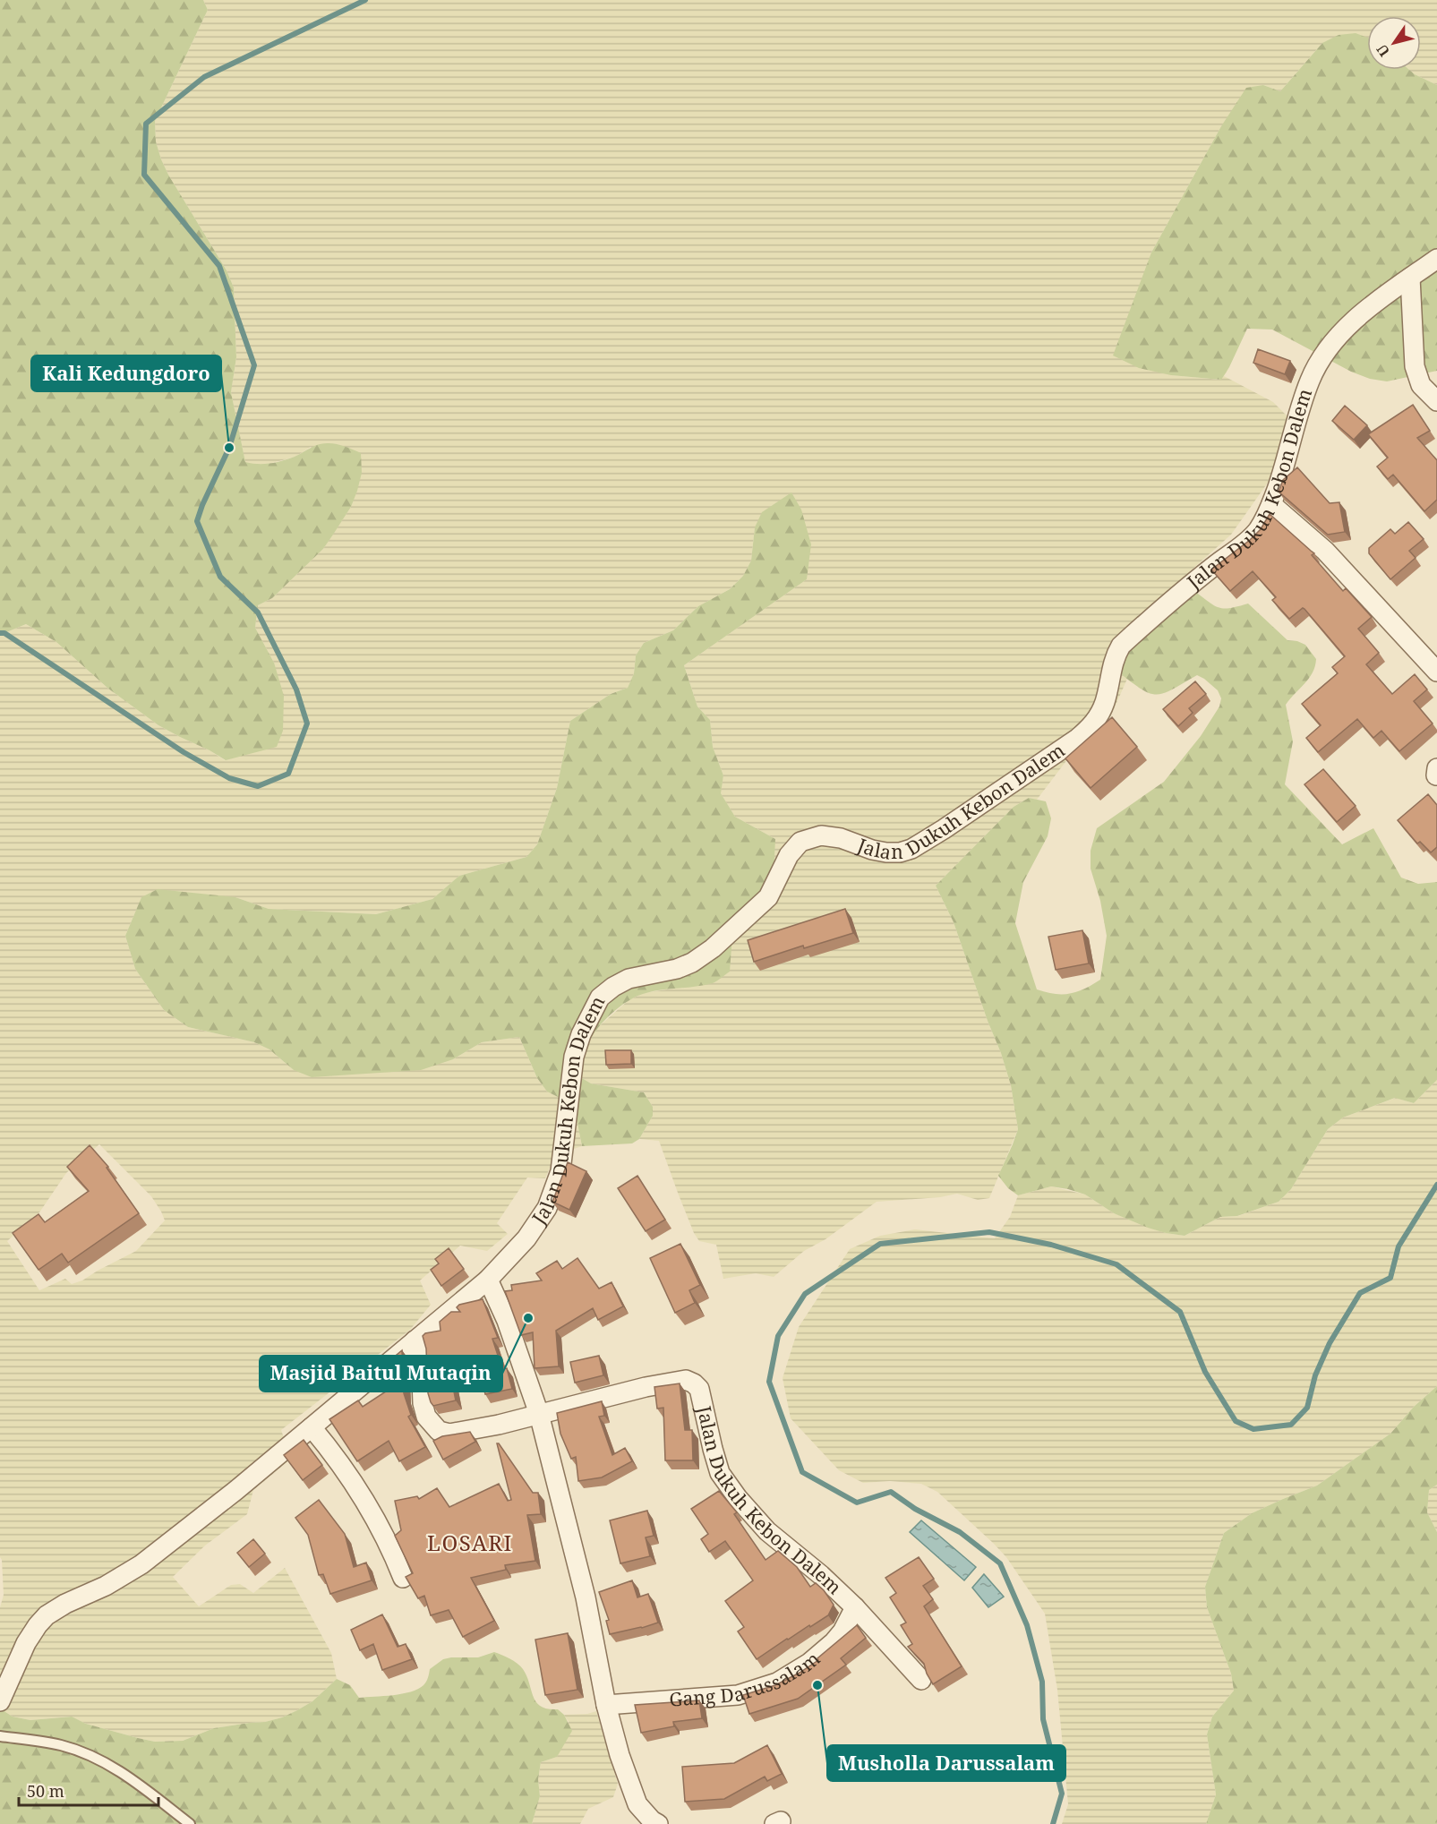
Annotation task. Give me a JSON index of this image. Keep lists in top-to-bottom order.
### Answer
{
  "streets": {
    "street": ["Jalan Dukuh Kebon Dalem", "Gang Darussalam"]
  },
  "crossings": [
    ["Jalan Dukuh Kebon Dalem", "Gang Darussalam"]
  ],
  "districts": ["LOSARI"],
  "places": ["Kali Kedungdoro", "Masjid Baitul Mutaqin", "Musholla Darussalam"],
  "scale_bar": "50 m",
  "north": "bottom left"
}
